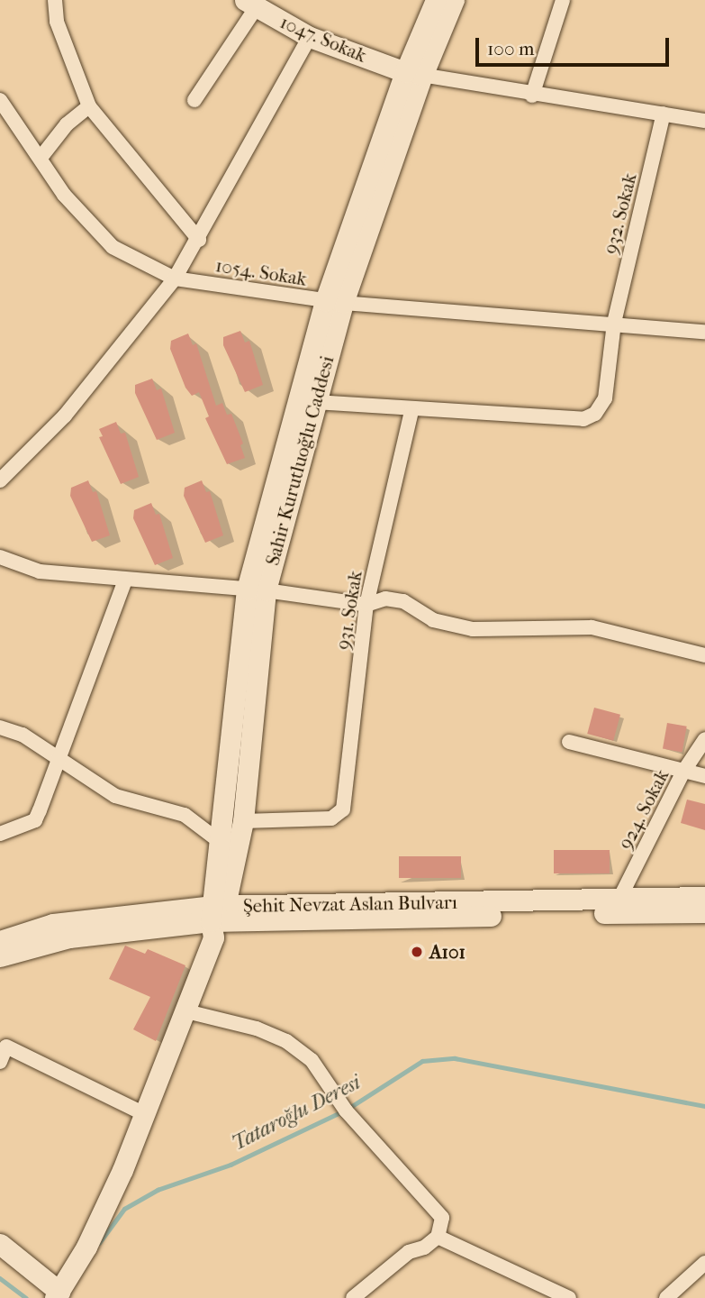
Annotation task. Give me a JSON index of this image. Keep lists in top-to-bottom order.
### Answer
{
  "streets": {
    "street": [
      "1047. Sokak",
      "932. Sokak",
      "1054. Sokak",
      "Sahir Kurutluoğlu Caddesi",
      "931. Sokak",
      "924. Sokak",
      "Şehit Nevzat Aslan Bulvarı"
    ]
  },
  "crossings": [
    ["1047. Sokak", "Sahir Kurutluoğlu Caddesi"],
    ["932. Sokak", "1054. Sokak"],
    ["932. Sokak", "931. Sokak"],
    ["1054. Sokak", "Sahir Kurutluoğlu Caddesi"],
    ["Sahir Kurutluoğlu Caddesi", "931. Sokak"],
    ["Sahir Kurutluoğlu Caddesi", "Şehit Nevzat Aslan Bulvarı"],
    ["924. Sokak", "Şehit Nevzat Aslan Bulvarı"]
  ],
  "water": ["Tataroğlu Deresi"],
  "places": ["A101"],
  "scale_bar": "100 m"
}
